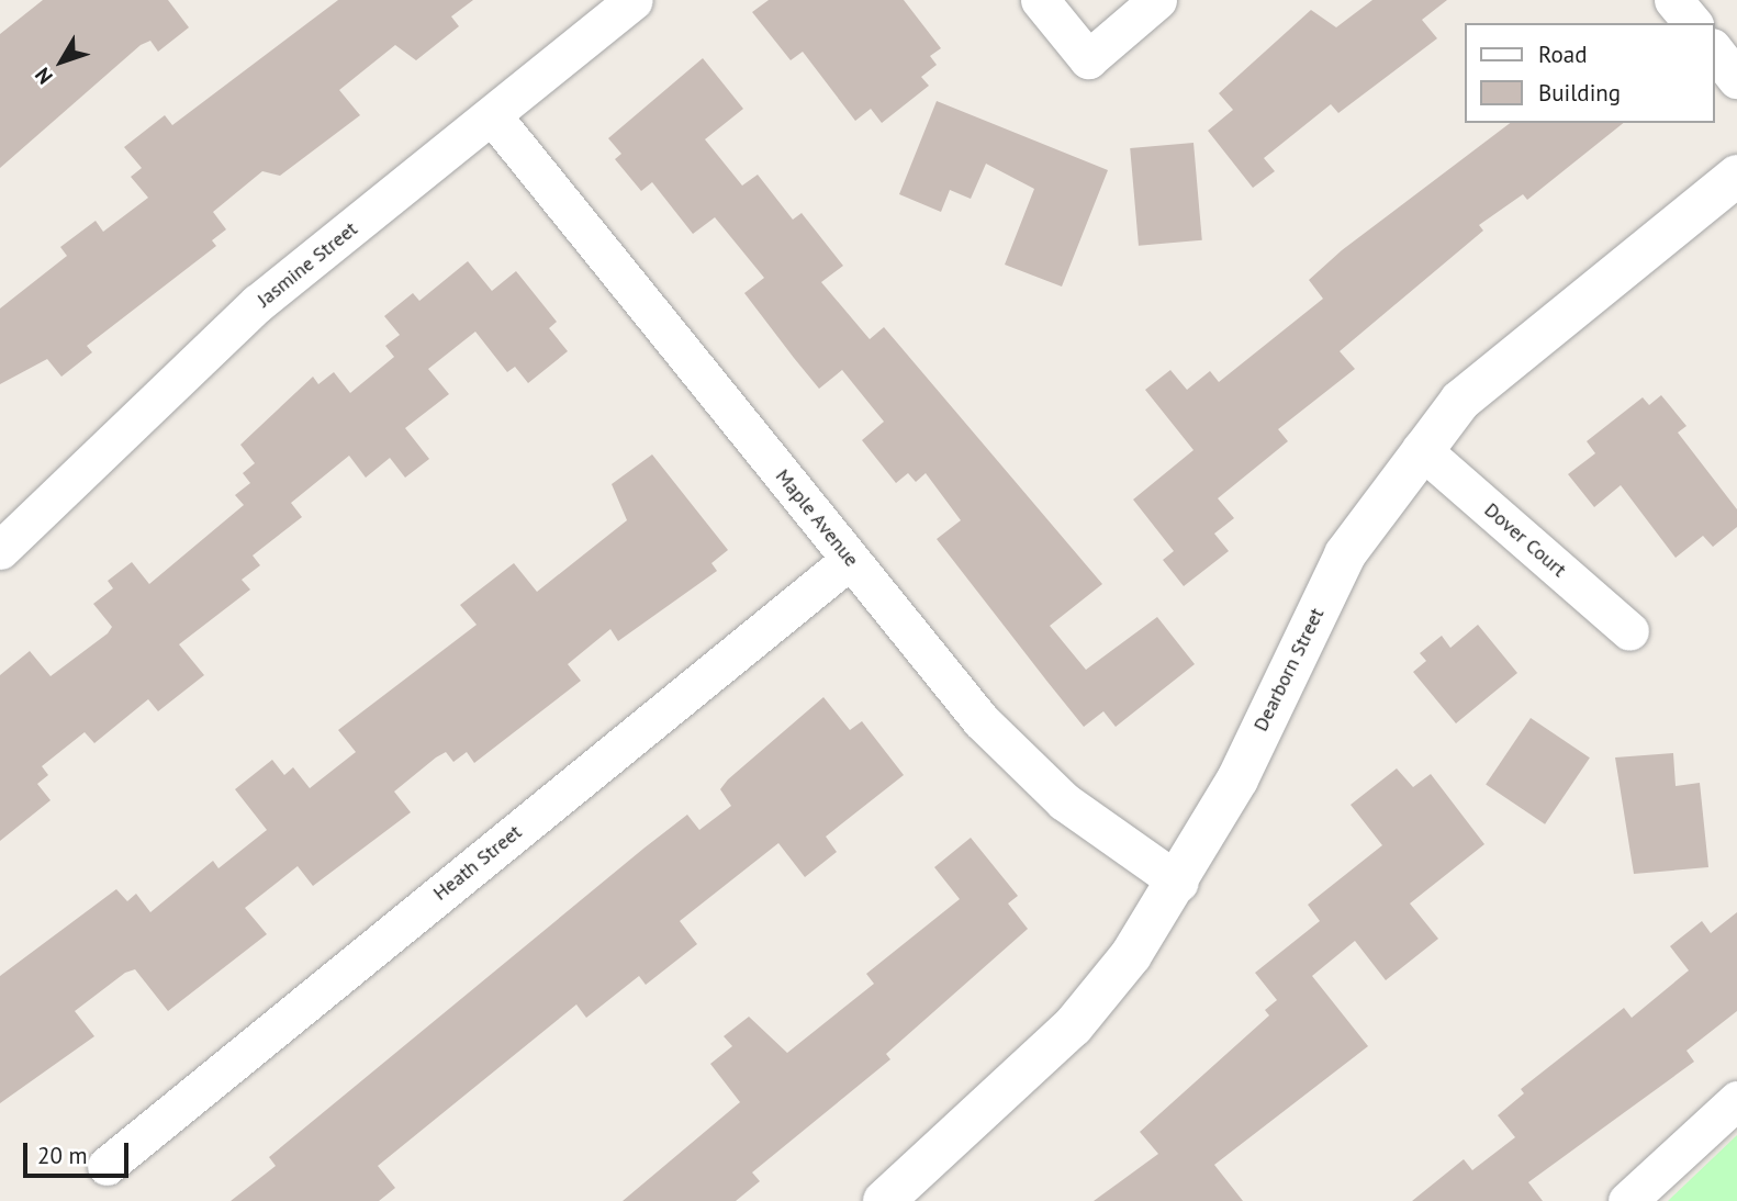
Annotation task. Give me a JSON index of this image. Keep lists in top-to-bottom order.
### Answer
{
  "streets": {
    "street": [
      "Jasmine Street",
      "Maple Avenue",
      "Dover Court",
      "Dearborn Street",
      "Heath Street"
    ]
  },
  "crossings": [
    ["Jasmine Street", "Maple Avenue"],
    ["Maple Avenue", "Dearborn Street"],
    ["Maple Avenue", "Heath Street"],
    ["Dover Court", "Dearborn Street"]
  ],
  "legend": ["Road", "Building"],
  "scale_bar": "20 m",
  "north": "bottom left"
}
